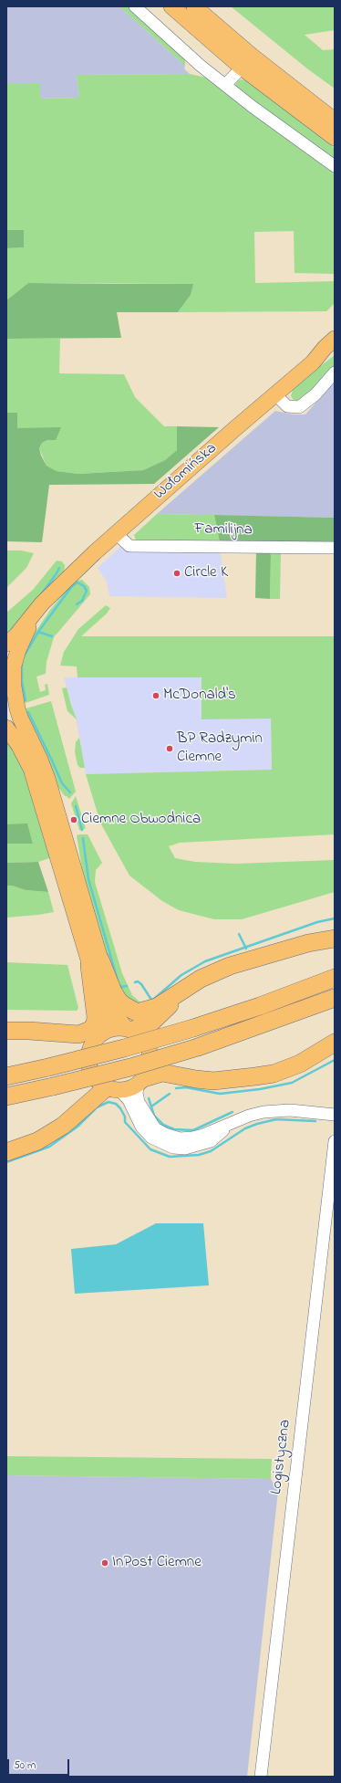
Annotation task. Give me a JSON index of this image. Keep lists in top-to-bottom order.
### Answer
{
  "streets": {
    "main road": ["Wołomińska"],
    "street": ["Familijna", "Logistyczna"]
  },
  "crossings": [
    ["Wołomińska", "Familijna"]
  ],
  "places": [
    "Circle K",
    "McDonald's",
    "BP Radzymin Ciemne",
    "Ciemne Obwodnica",
    "InPost Ciemne"
  ],
  "scale_bar": "50 m"
}
